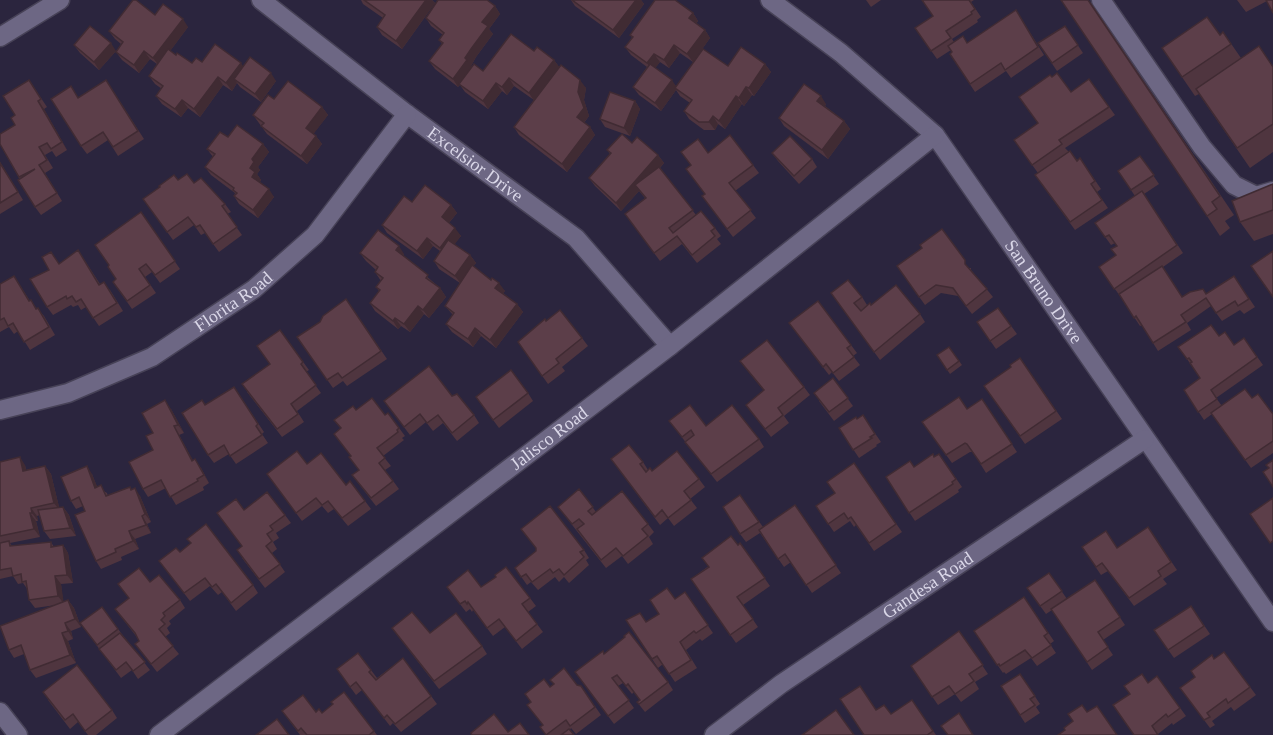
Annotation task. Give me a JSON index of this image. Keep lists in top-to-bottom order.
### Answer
{
  "streets": {
    "street": [
      "Excelsior Drive",
      "San Bruno Drive",
      "Florita Road",
      "Jalisco Road",
      "Gandesa Road"
    ]
  },
  "crossings": [
    ["Excelsior Drive", "Florita Road"],
    ["Excelsior Drive", "Jalisco Road"],
    ["San Bruno Drive", "Jalisco Road"],
    ["San Bruno Drive", "Gandesa Road"]
  ]
}
